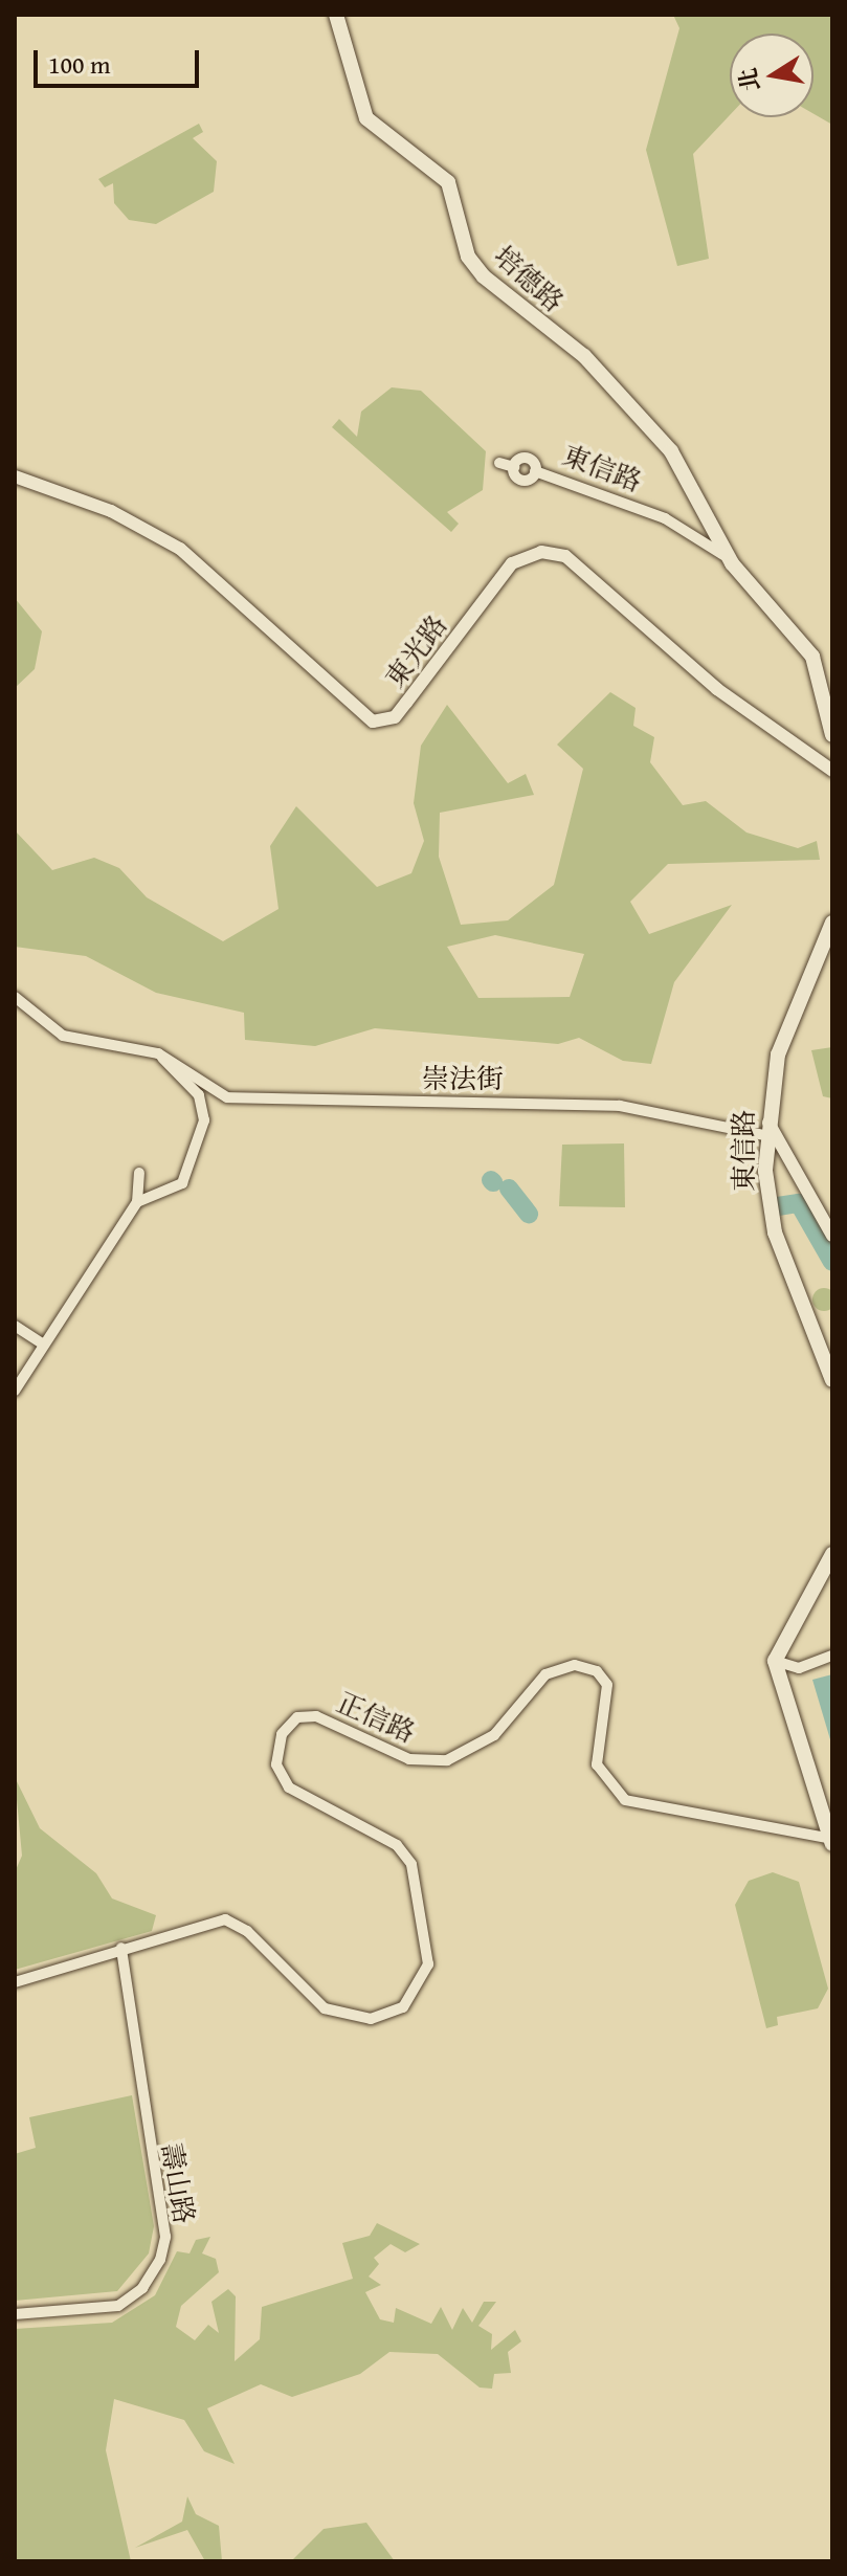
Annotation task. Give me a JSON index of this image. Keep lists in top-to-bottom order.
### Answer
{
  "streets": {
    "main road": ["培德路", "東信路"],
    "street": [
      "東光路",
      "崇法街",
      "正信路",
      "壽山路"
    ]
  },
  "crossings": [
    ["培德路", "東信路"],
    ["東信路", "崇法街"],
    ["正信路", "壽山路"]
  ],
  "scale_bar": "100 m",
  "north": "left"
}
